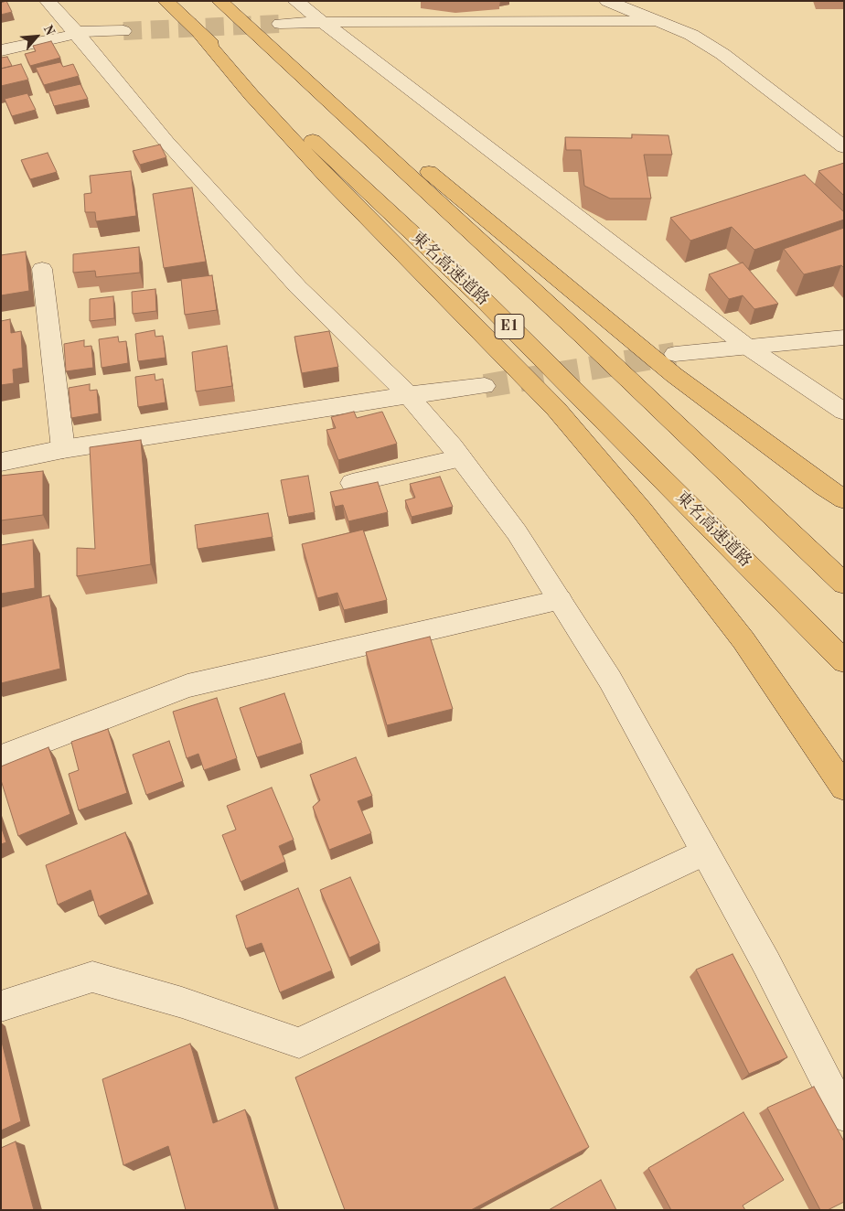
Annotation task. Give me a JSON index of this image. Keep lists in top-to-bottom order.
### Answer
{
  "streets": {
    "highway": ["東名高速道路", "E1"]
  },
  "north": "top right"
}
